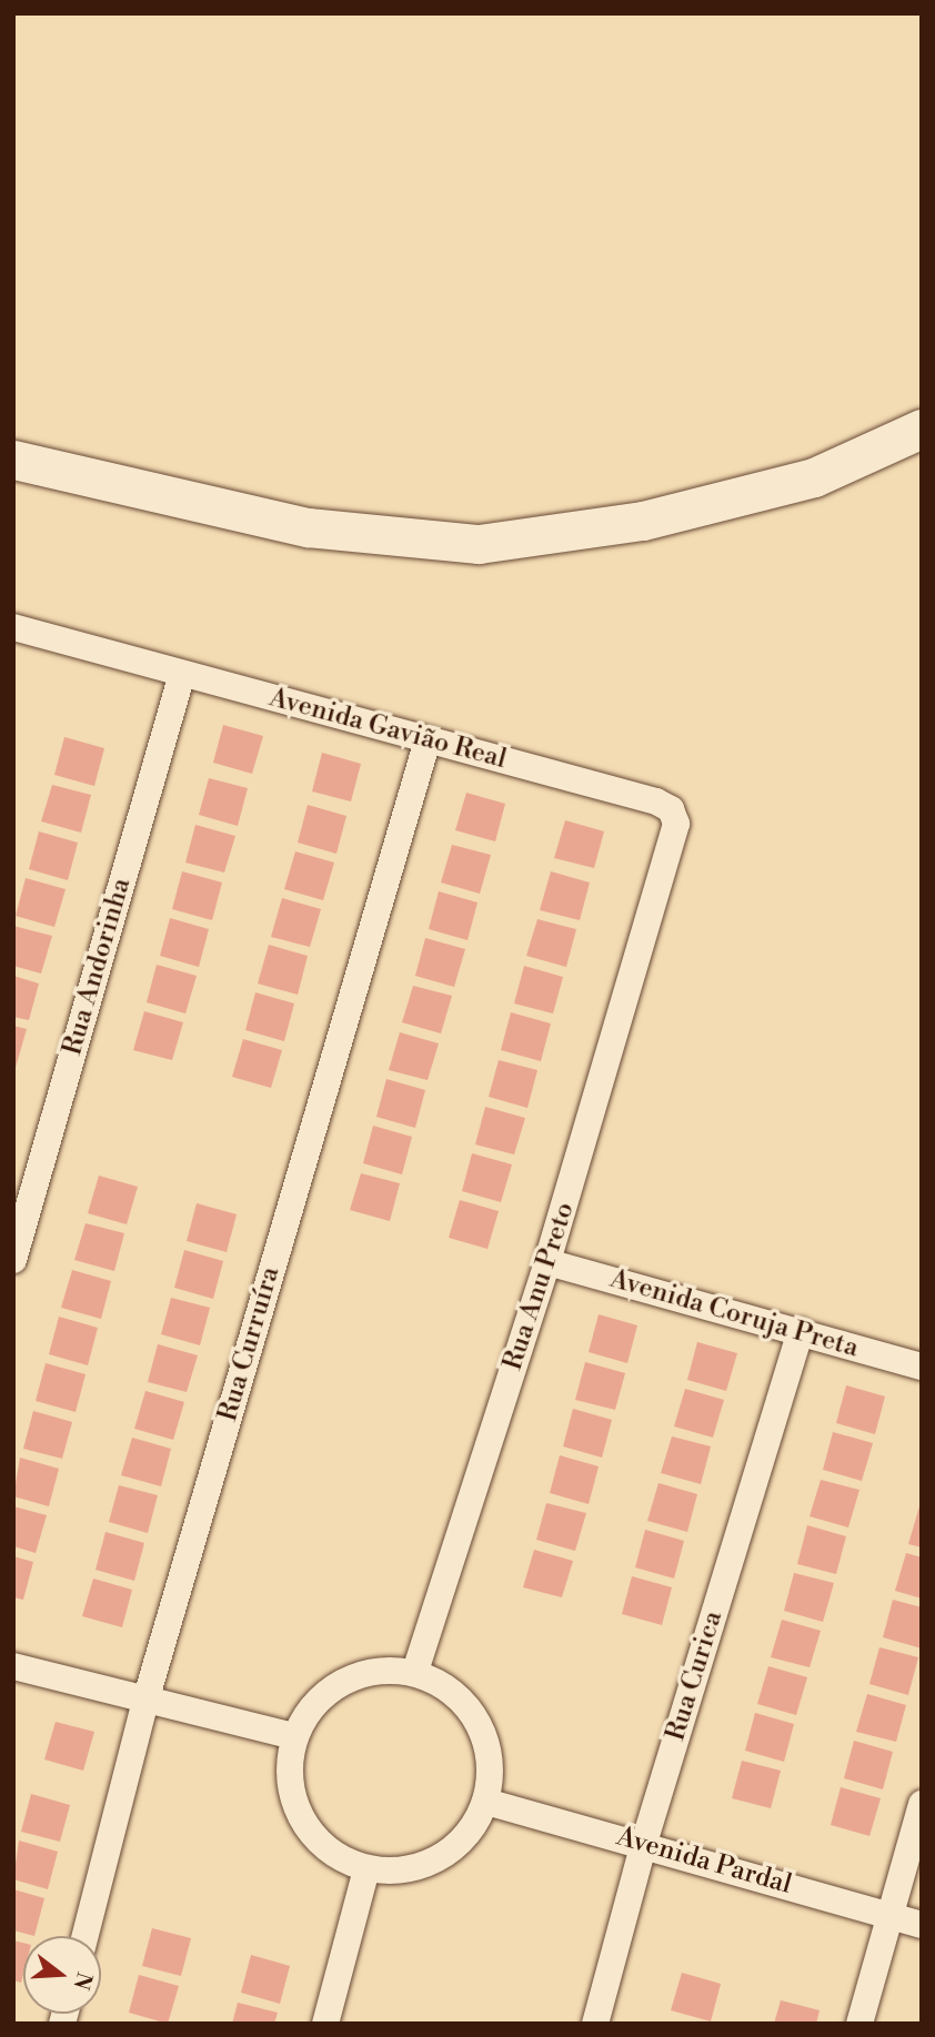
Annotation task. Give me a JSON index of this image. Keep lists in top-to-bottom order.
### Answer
{
  "streets": {
    "street": [
      "Avenida Gavião Real",
      "Rua Andorinha",
      "Rua Anu Preto",
      "Avenida Coruja Preta",
      "Rua Curruíra",
      "Rua Curica",
      "Avenida Pardal"
    ]
  },
  "crossings": [
    ["Avenida Gavião Real", "Rua Andorinha"],
    ["Avenida Gavião Real", "Rua Anu Preto"],
    ["Avenida Gavião Real", "Rua Curruíra"],
    ["Rua Anu Preto", "Avenida Coruja Preta"],
    ["Rua Anu Preto", "Avenida Pardal"],
    ["Avenida Coruja Preta", "Rua Curica"],
    ["Rua Curica", "Avenida Pardal"]
  ],
  "north": "right"
}
